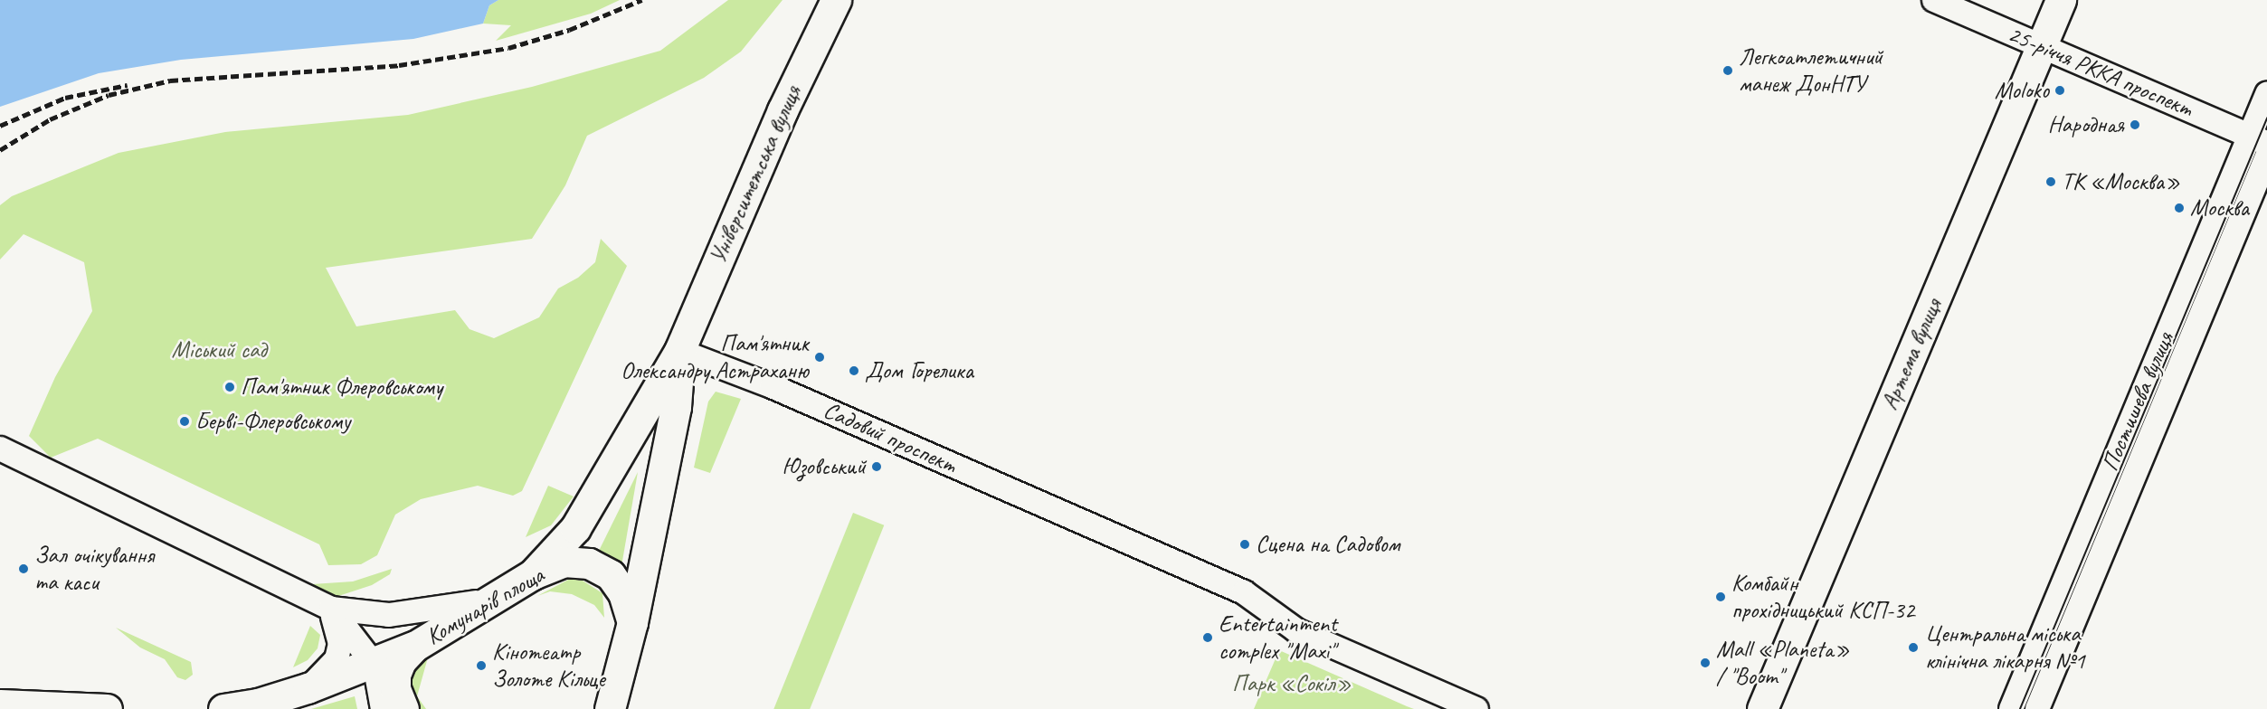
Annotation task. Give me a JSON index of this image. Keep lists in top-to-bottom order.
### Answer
{
  "streets": {
    "main road": ["Університетська вулиця", "Артема вулиця", "Комунарів площа"],
    "street": ["25-річчя РККА проспект", "Постишева вулиця", "Садовий проспект"]
  },
  "crossings": [
    ["25-річчя РККА проспект", "Артема вулиця"],
    ["25-річчя РККА проспект", "Постишева вулиця"],
    ["Університетська вулиця", "Садовий проспект"],
    ["Університетська вулиця", "Комунарів площа"]
  ],
  "parks": ["Міський сад", "Парк «Сокіл»"],
  "places": [
    "Легкоатлетичний манеж ДонНТУ",
    "Moloko",
    "Народная",
    "ТК «Москва»",
    "Москва",
    "Пам'ятник Олександру Астраханю",
    "Дом Горелика",
    "Пам'ятник Флеровському",
    "Берві-Флеровському",
    "Юзовський",
    "Сцена на Садовом",
    "Зал очікування та каси",
    "Комбайн прохідницький КСП-32",
    "Entertainment complex \"Maxi\"",
    "Центральна міська клінічна лікарня №1",
    "Mall «Planeta» / \"Boom\"",
    "Кінотеатр Золоте Кільце"
  ]
}
